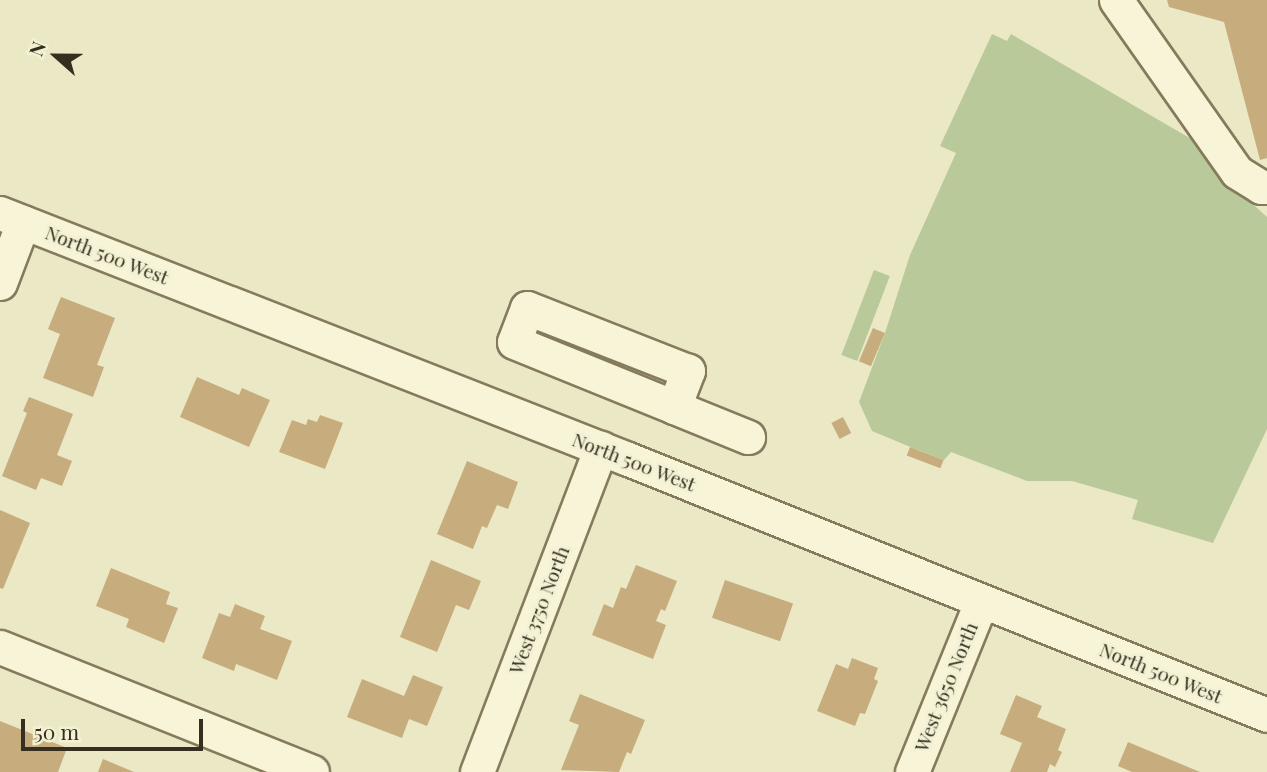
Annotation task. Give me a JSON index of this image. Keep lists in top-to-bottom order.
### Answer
{
  "streets": {
    "street": ["North 500 West", "West 3750 North", "West 3650 North"]
  },
  "crossings": [
    ["North 500 West", "West 3750 North"],
    ["North 500 West", "West 3650 North"]
  ],
  "scale_bar": "50 m",
  "north": "left"
}
